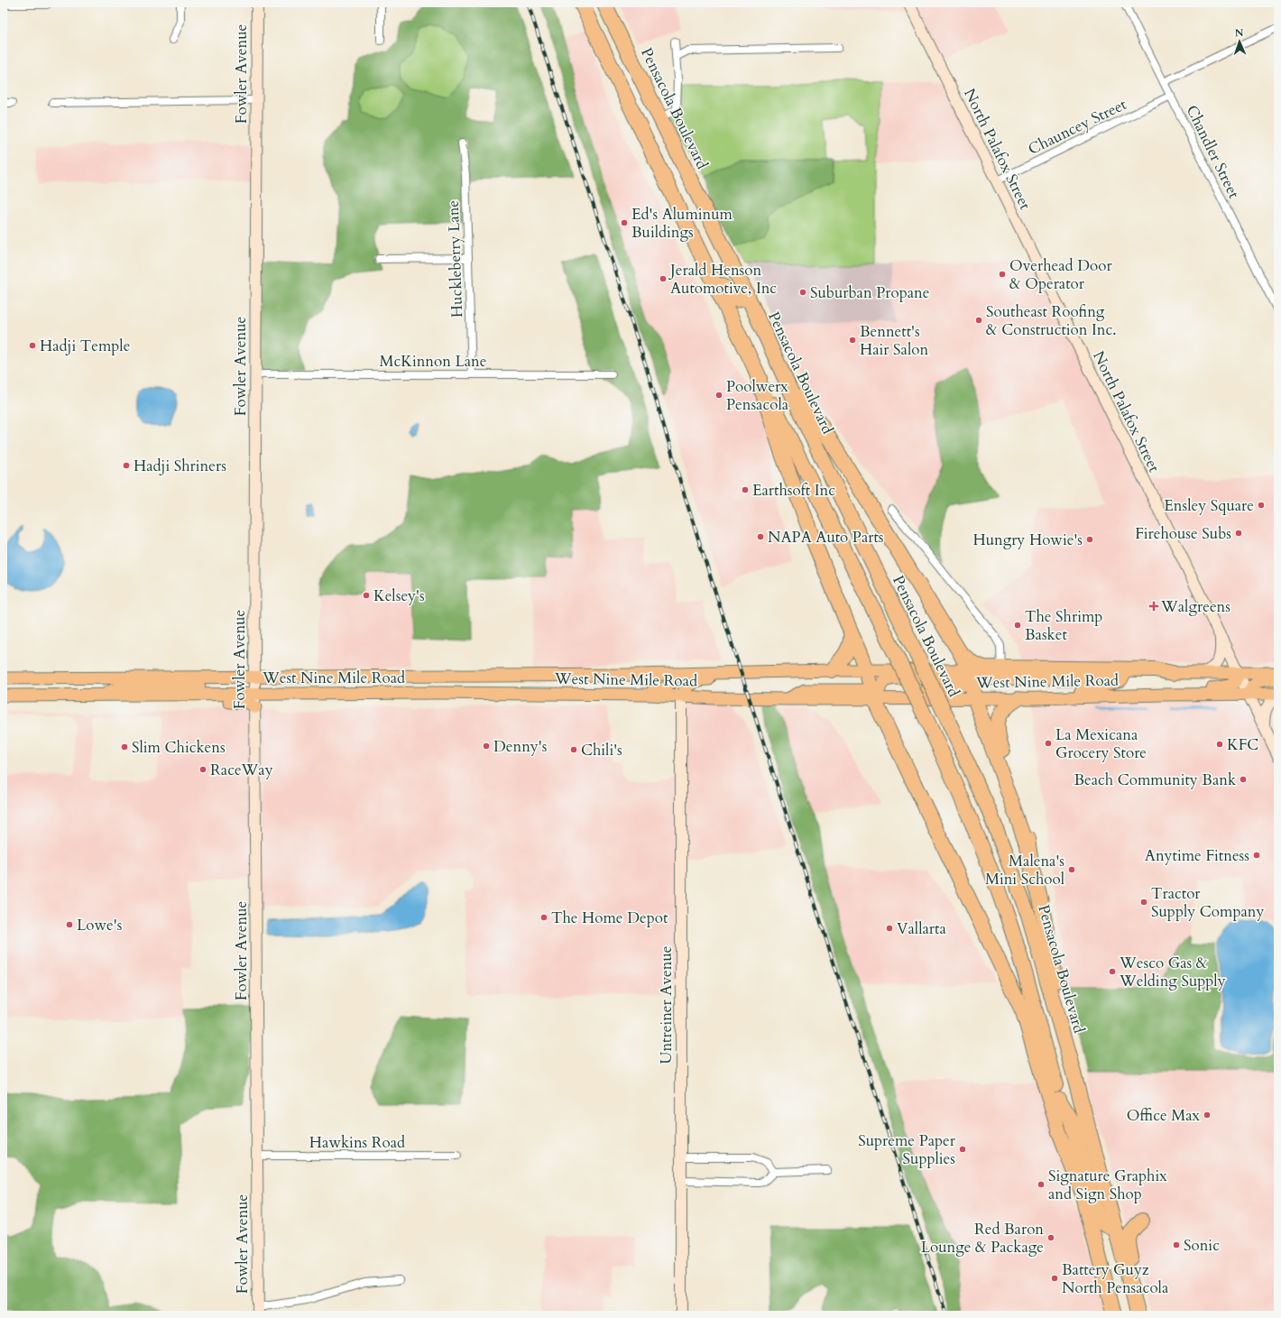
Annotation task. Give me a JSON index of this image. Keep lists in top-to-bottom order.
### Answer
{
  "streets": {
    "highway": ["Pensacola Boulevard"],
    "main road": ["West Nine Mile Road"],
    "street": [
      "Fowler Avenue",
      "Chauncey Street",
      "North Palafox Street",
      "Chandler Street",
      "Huckleberry Lane",
      "McKinnon Lane",
      "Untreiner Avenue",
      "Hawkins Road"
    ]
  },
  "crossings": [
    ["Fowler Avenue", "McKinnon Lane"],
    ["Fowler Avenue", "West Nine Mile Road"],
    ["Fowler Avenue", "Hawkins Road"],
    ["Chauncey Street", "North Palafox Street"],
    ["Chauncey Street", "Chandler Street"],
    ["North Palafox Street", "West Nine Mile Road"],
    ["Huckleberry Lane", "McKinnon Lane"],
    ["West Nine Mile Road", "Untreiner Avenue"]
  ],
  "places": {
    "other": [
      "Ed's Aluminum Buildings",
      "Overhead Door & Operator",
      "Jerald Henson Automotive, Inc",
      "Suburban Propane",
      "Southeast Roofing & Construction Inc.",
      "Bennett's Hair Salon",
      "Hadji Temple",
      "Poolwerx Pensacola",
      "Hadji Shriners",
      "Earthsoft Inc",
      "Ensley Square",
      "Firehouse Subs",
      "NAPA Auto Parts",
      "Hungry Howie's",
      "Kelsey's",
      "The Shrimp Basket",
      "La Mexicana Grocery Store",
      "KFC",
      "Denny's",
      "Slim Chickens",
      "Chili's",
      "RaceWay",
      "Beach Community Bank",
      "Anytime Fitness",
      "Malena's Mini School",
      "Tractor Supply Company",
      "The Home Depot",
      "Lowe's",
      "Vallarta",
      "Wesco Gas & Welding Supply",
      "Office Max",
      "Supreme Paper Supplies",
      "Signature Graphix and Sign Shop",
      "Red Baron Lounge & Package",
      "Sonic",
      "Battery Guyz North Pensacola"
    ],
    "health": ["Walgreens"]
  },
  "north": "top"
}
